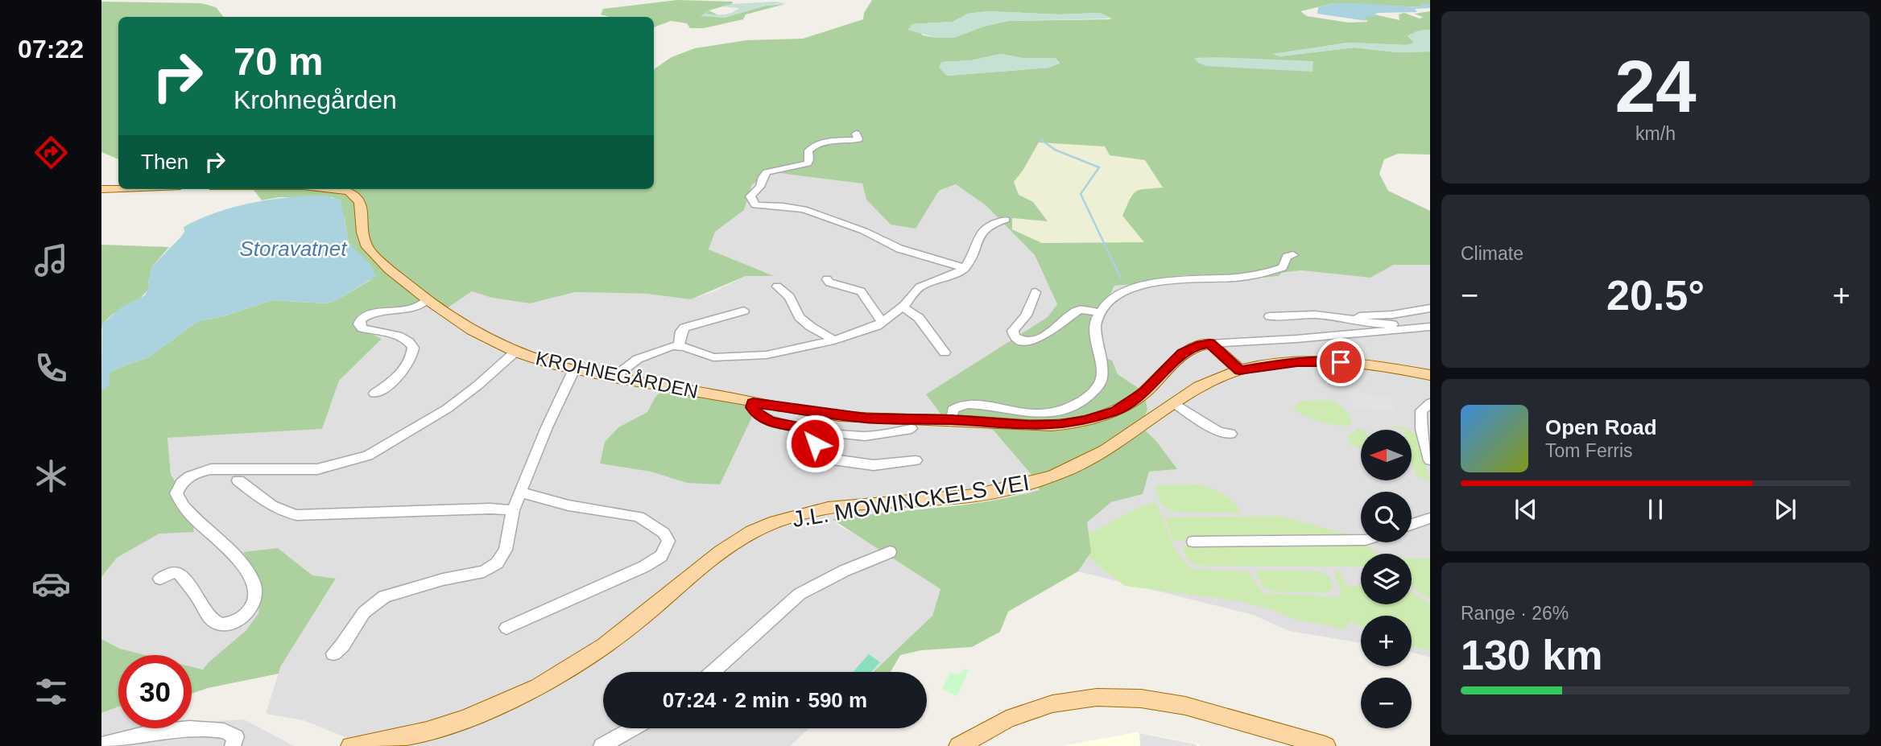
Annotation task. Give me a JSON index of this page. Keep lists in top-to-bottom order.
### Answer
{
  "streets": {
    "main road": ["KROHNEGÅRDEN", "J.L. MOWINCKELS VEI"]
  },
  "water": ["Storavatnet"],
  "north": "left",
  "page": {
    "tabs": "07:22",
    "tile": [
      ["24", "km/h"],
      "Climate",
      ["Range · 26%", "130 km"]
    ],
    "turn": ["70 m", "Krohnegården"],
    "then": "Then",
    "heat": ["−", "20.5°", "+"],
    "song": ["Open Road", "Tom Ferris"],
    "map_buttons": ["+", "−"],
    "limit": "30",
    "trip": "07:24 · 2 min · 590 m"
  }
}
